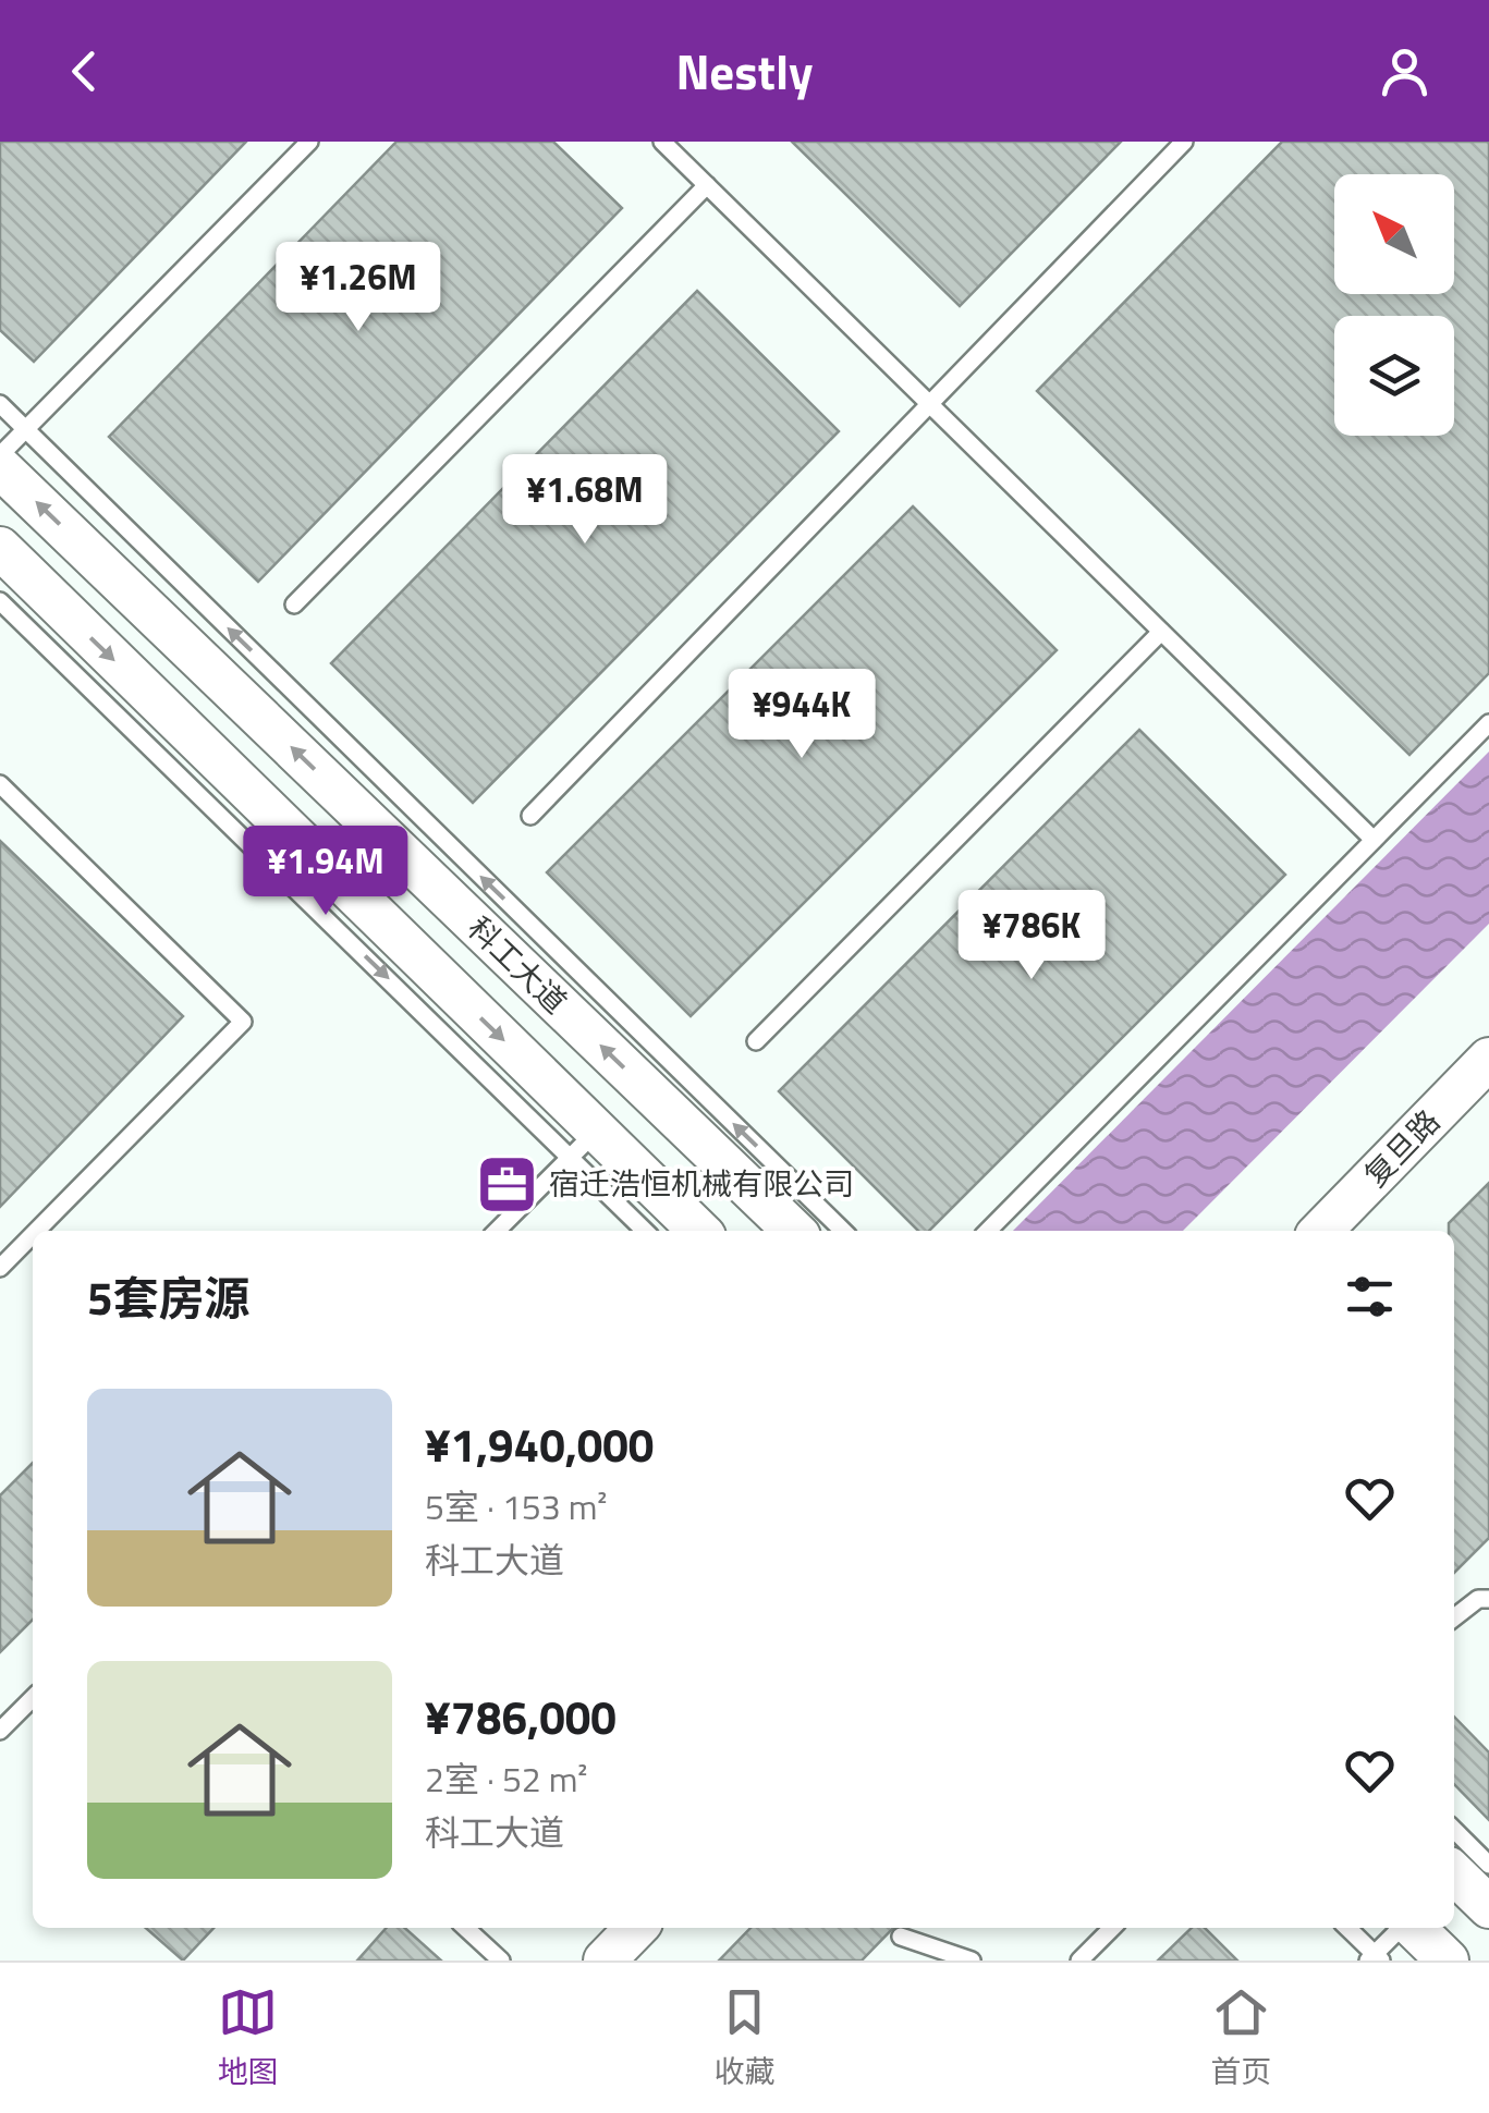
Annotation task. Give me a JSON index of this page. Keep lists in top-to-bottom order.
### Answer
{
  "streets": {
    "street": ["科工大道", "复旦路"]
  },
  "places": {
    "office": ["宿迁浩恒机械有限公司"]
  },
  "north": "top left",
  "page": {
    "header": "Nestly",
    "price": [
      "¥1.26M",
      "¥1.68M",
      "¥944K",
      "¥1.94M",
      "¥786K"
    ],
    "heading": "5套房源",
    "list": [
      {
        "name": "¥1,940,000",
        "note": "5室 · 153 m² · 科工大道"
      },
      {
        "name": "¥786,000",
        "note": "2室 · 52 m² · 科工大道"
      }
    ],
    "tabs": ["地图", "收藏", "首页"]
  }
}
